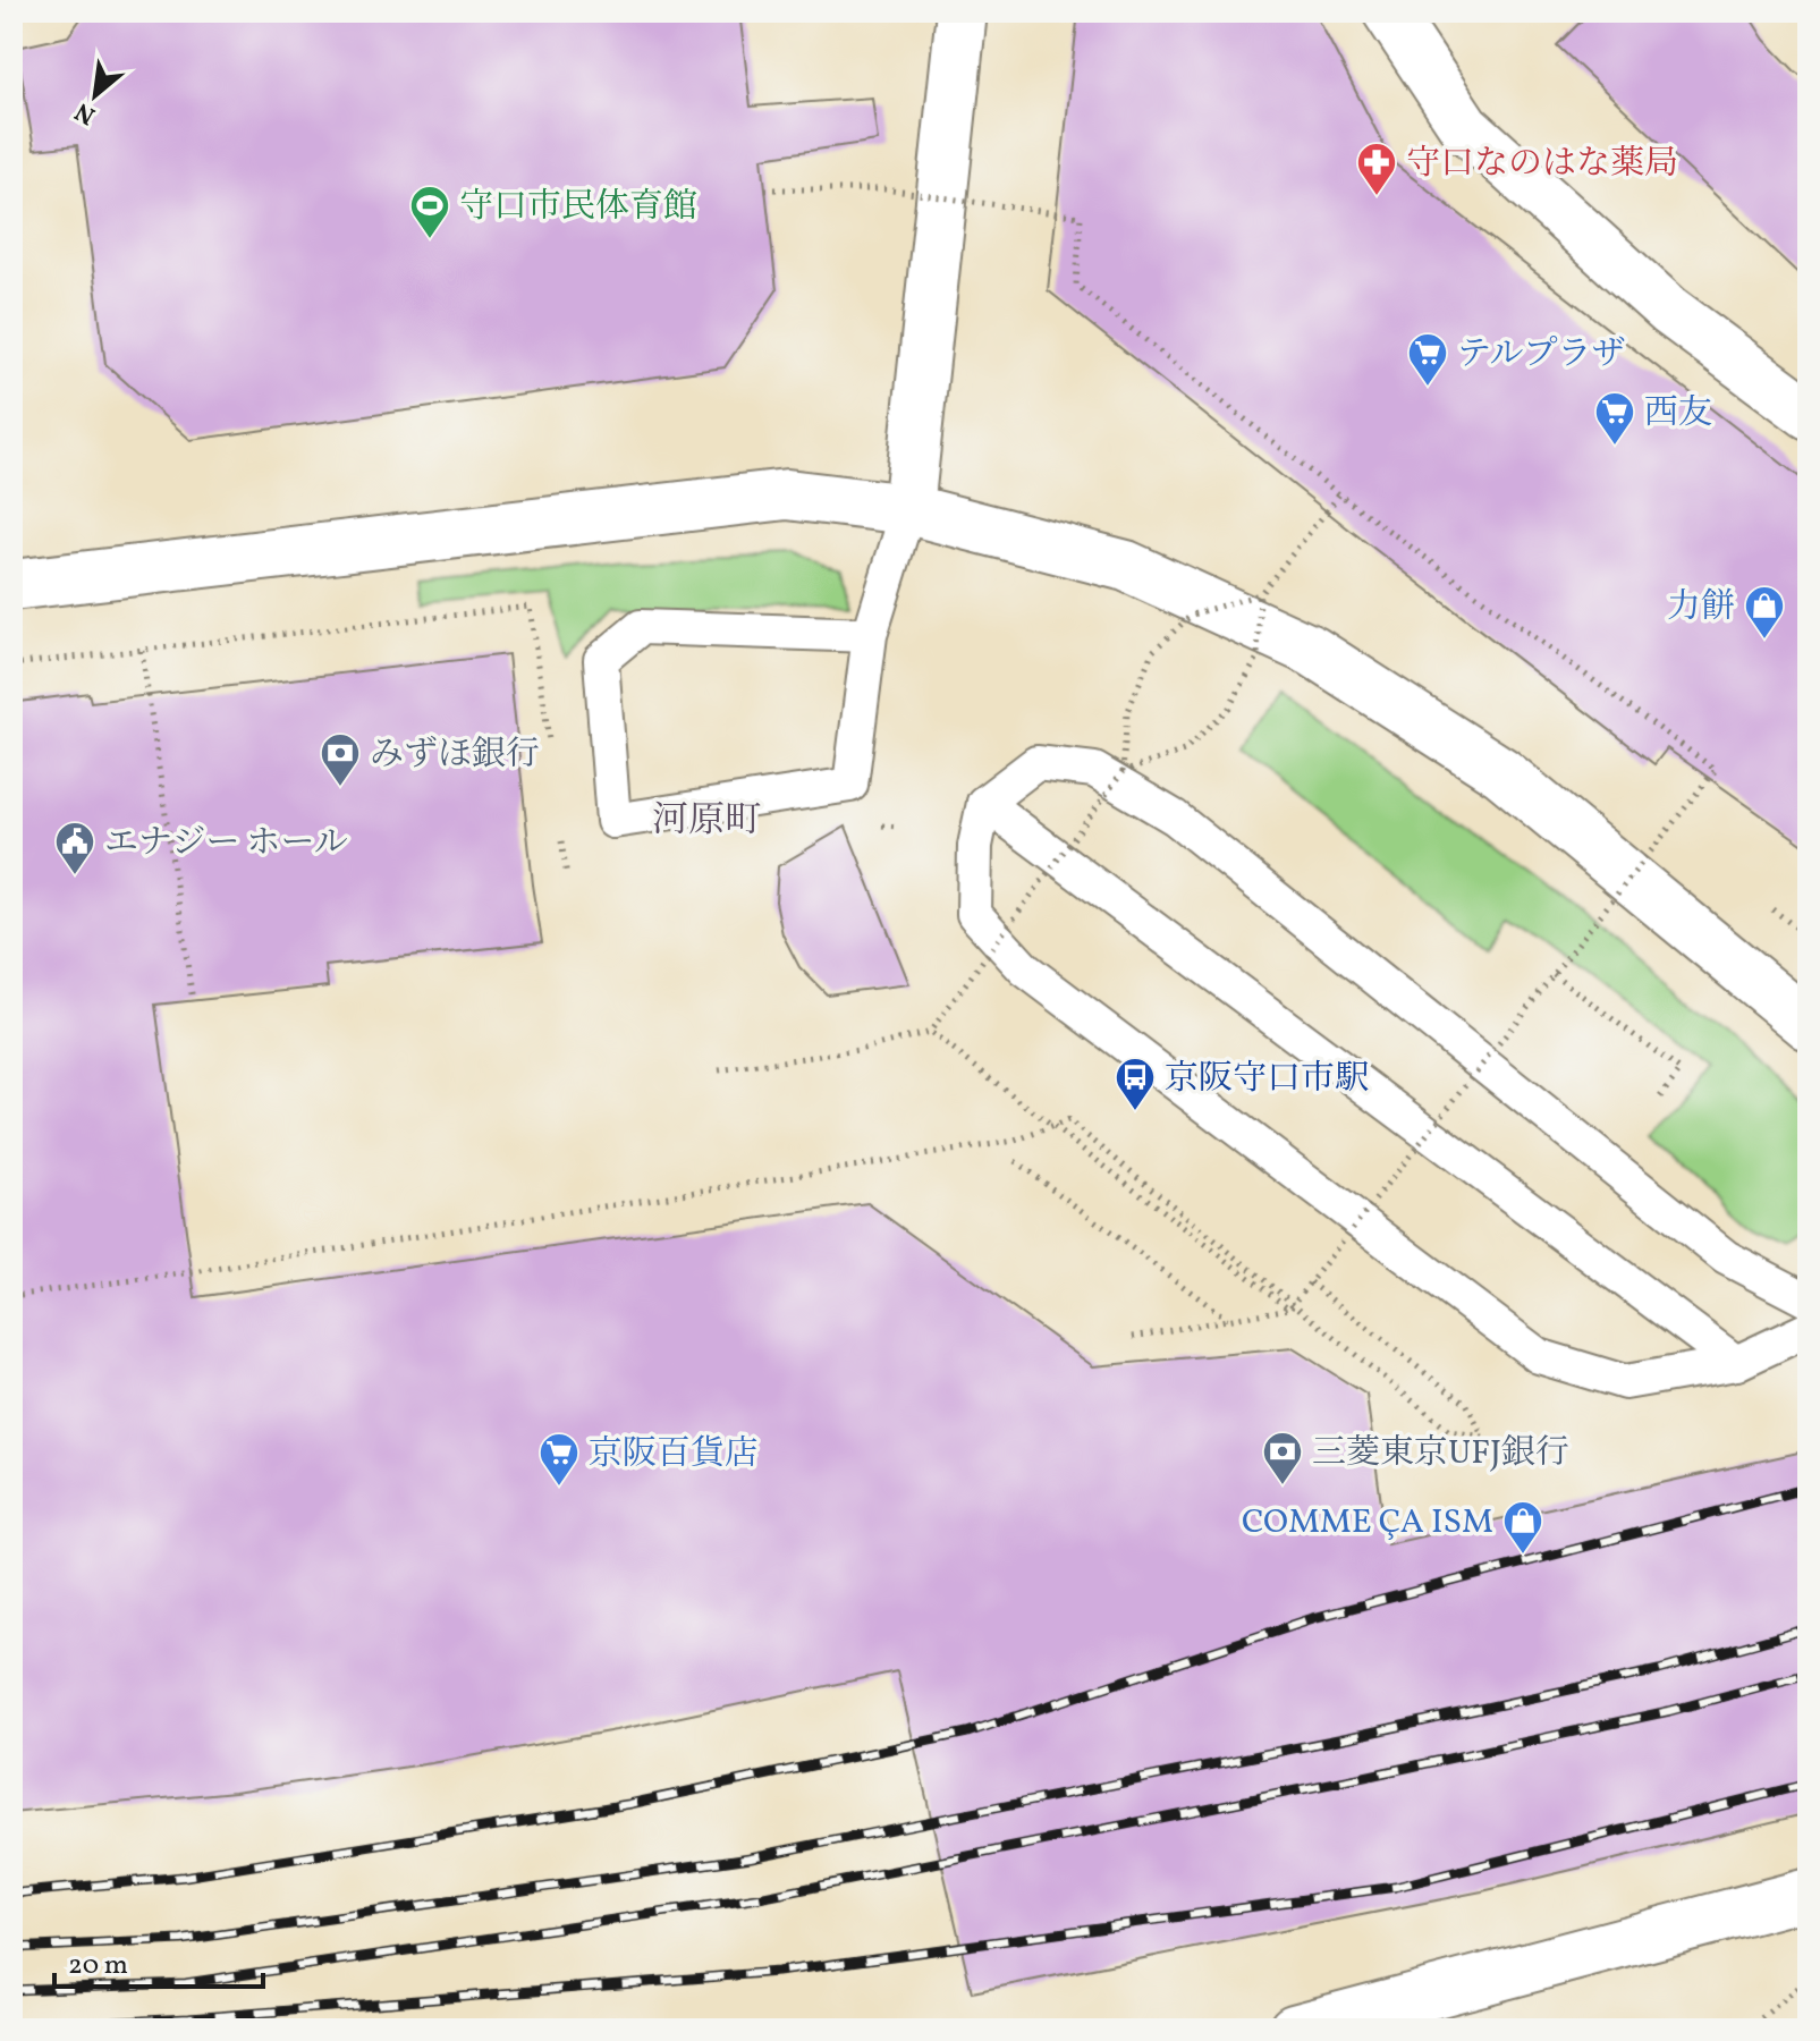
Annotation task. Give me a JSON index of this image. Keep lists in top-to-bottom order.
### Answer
{
  "districts": ["河原町"],
  "places": {
    "pharmacy": ["守口なのはな薬局"],
    "sports": ["守口市民体育館"],
    "supermarket": ["テルプラザ", "西友", "京阪百貨店"],
    "shop": ["力餅", "COMME ÇA ISM"],
    "bank": ["みずほ銀行", "三菱東京UFJ銀行"],
    "public building": ["エナジー ホール"],
    "bus stop": ["京阪守口市駅"]
  },
  "scale_bar": "20 m",
  "north": "bottom left"
}
